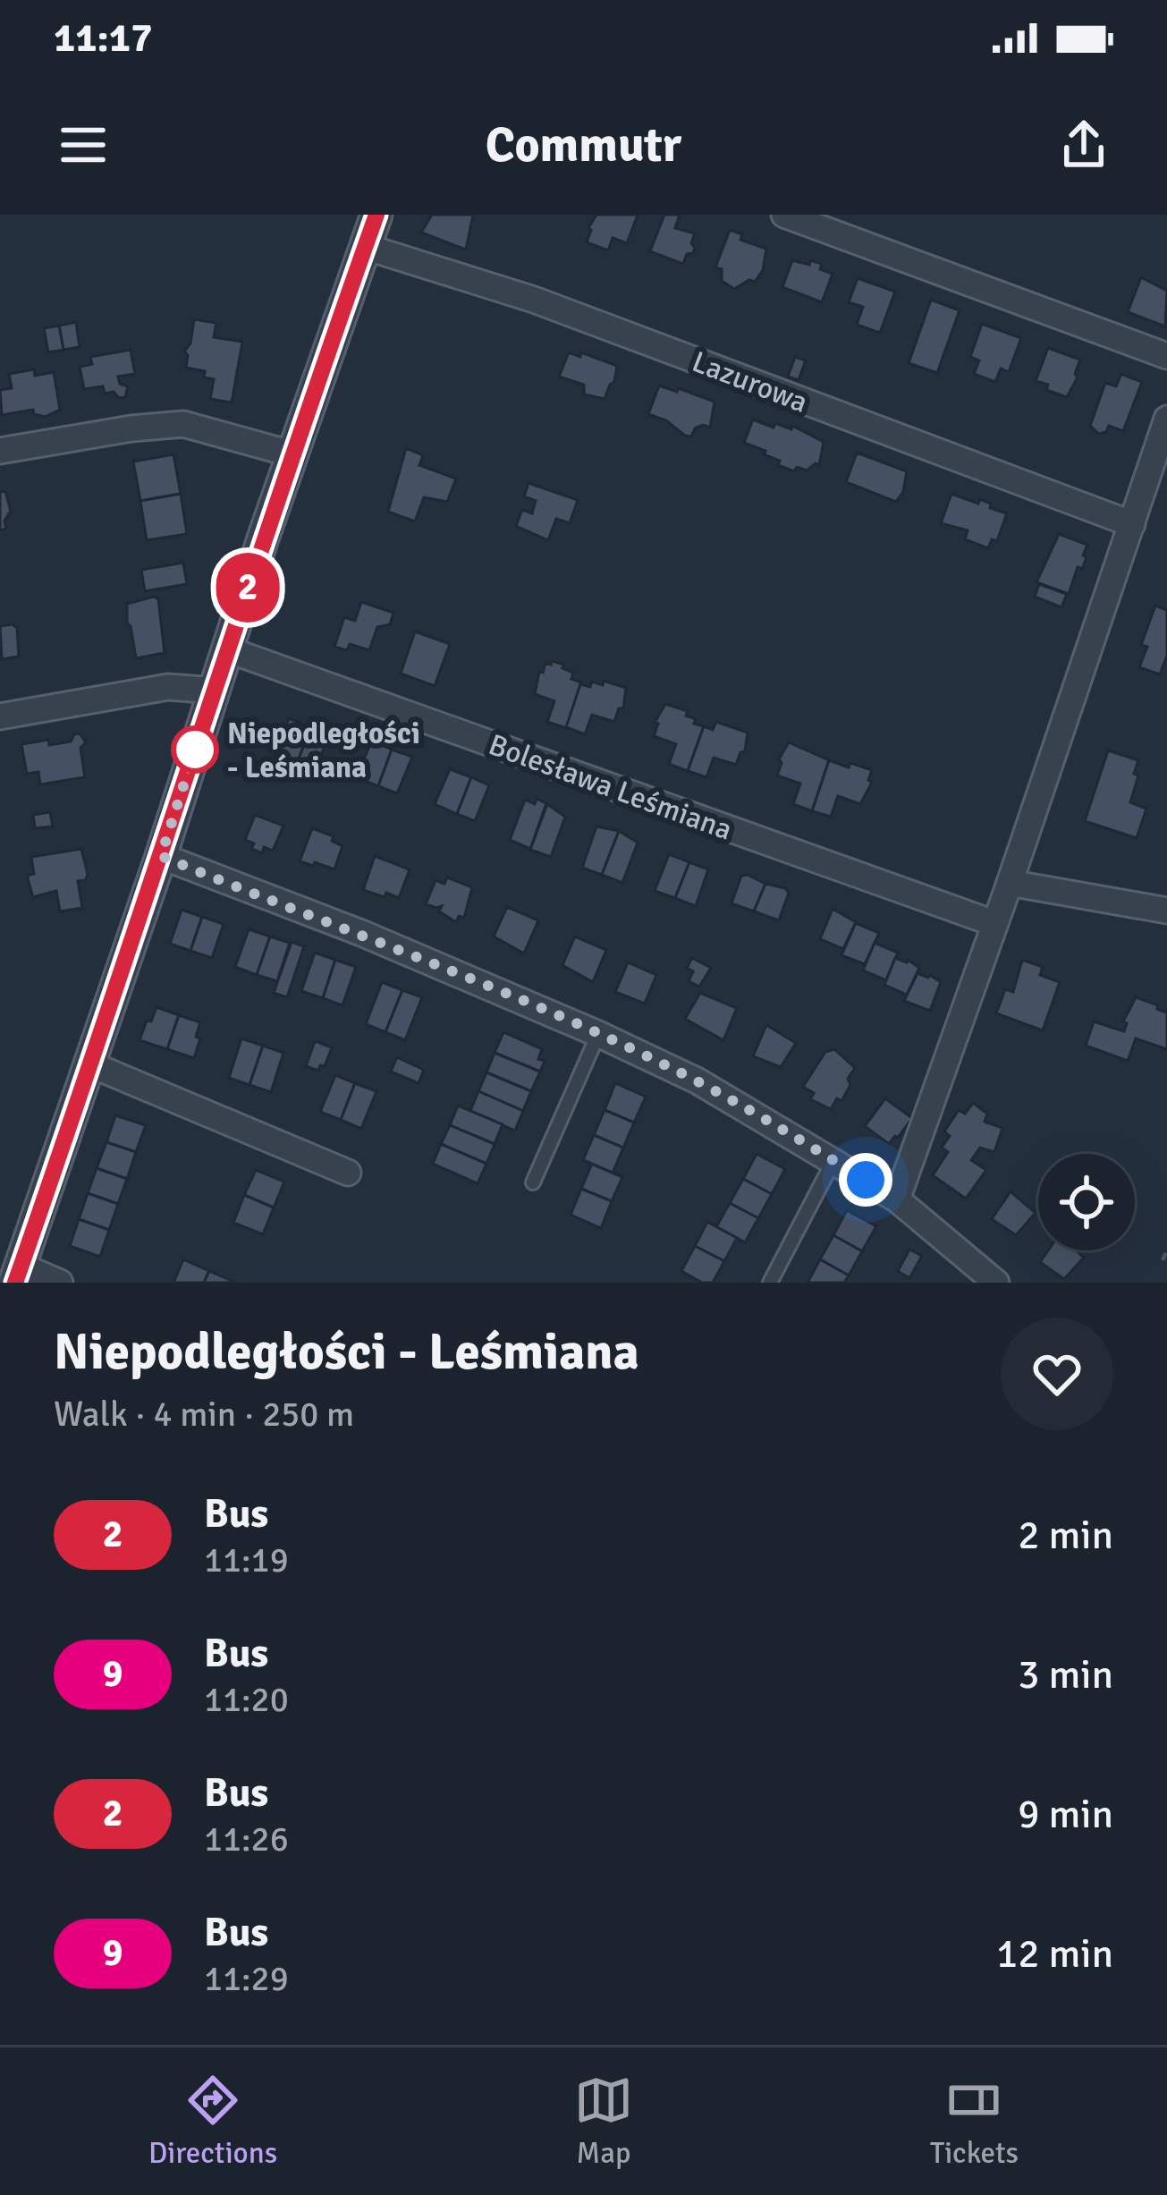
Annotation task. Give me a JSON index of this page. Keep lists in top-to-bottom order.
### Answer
{
  "streets": {
    "street": ["Lazurowa", "Bolesława Leśmiana"]
  },
  "places": ["Niepodległości - Leśmiana"],
  "lines": ["bus line 2"],
  "page": {
    "status": "11:17",
    "header": "Commutr",
    "on_map": "2",
    "heading": ["Niepodległości - Leśmiana", "Walk · 4 min · 250 m"],
    "list": [
      {
        "mark": "2",
        "name": "Bus",
        "note": "11:19",
        "value": "2 min"
      },
      {
        "mark": "9",
        "name": "Bus",
        "note": "11:20",
        "value": "3 min"
      },
      {
        "mark": "2",
        "name": "Bus",
        "note": "11:26",
        "value": "9 min"
      },
      {
        "mark": "9",
        "name": "Bus",
        "note": "11:29",
        "value": "12 min"
      }
    ],
    "tabs": ["Directions", "Map", "Tickets"]
  }
}
